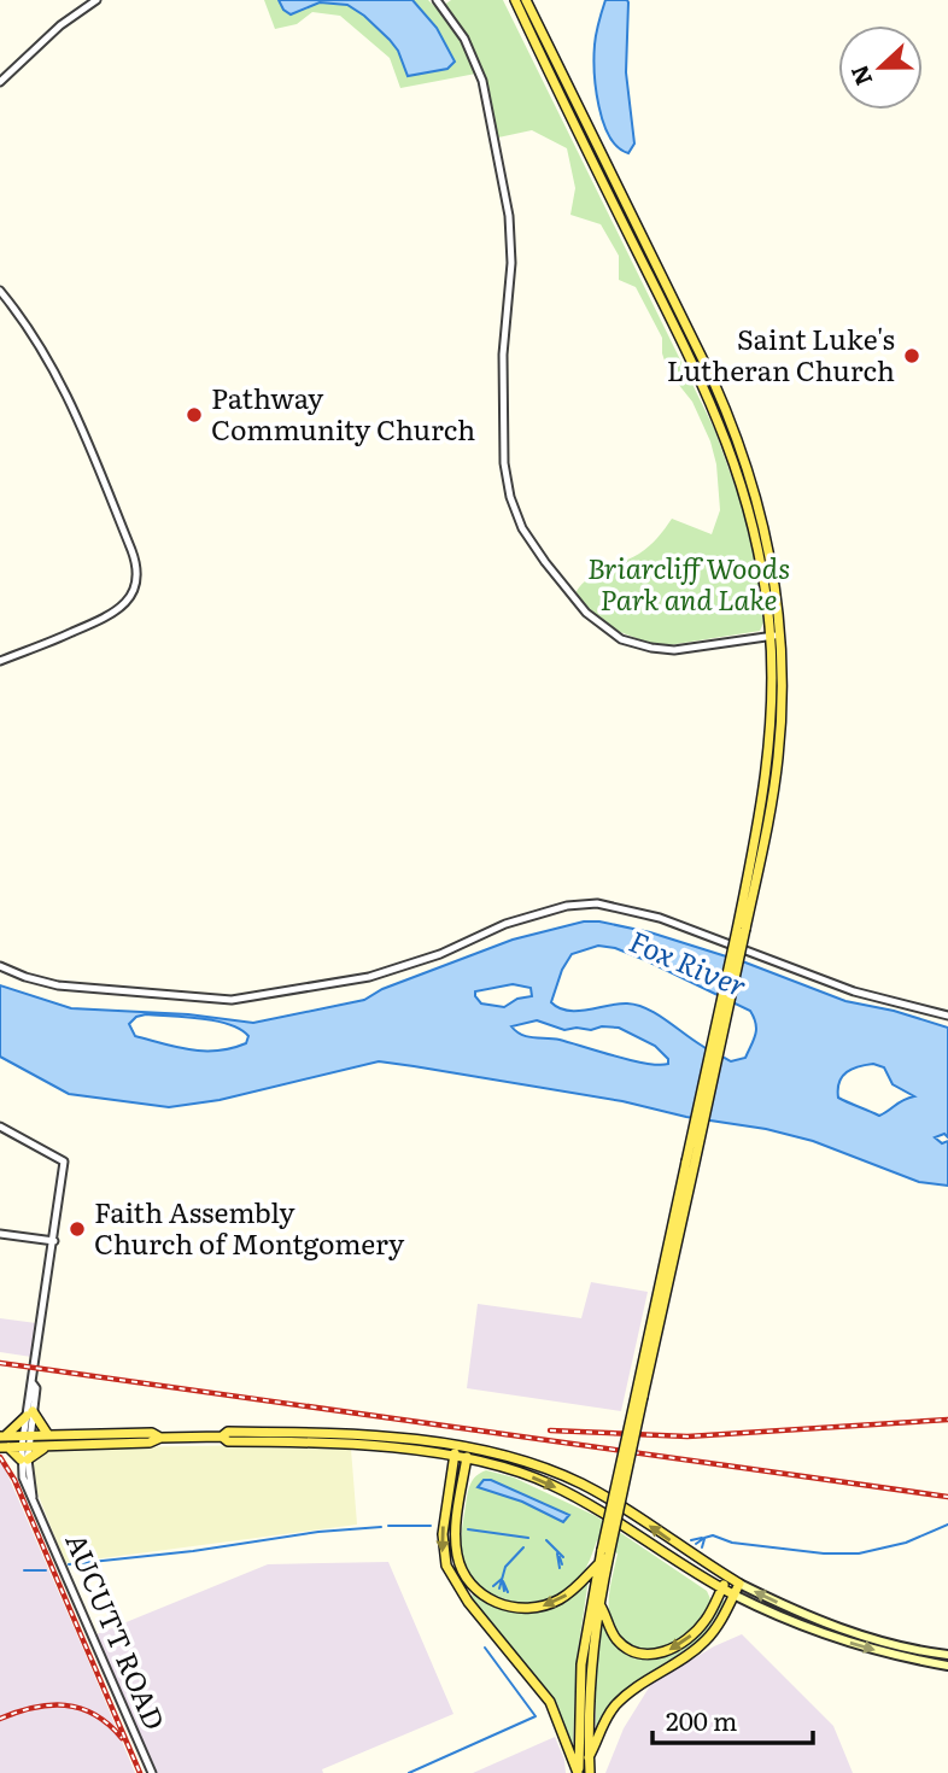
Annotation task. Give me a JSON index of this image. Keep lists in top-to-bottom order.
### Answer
{
  "streets": {
    "street": ["AUCUTT ROAD"]
  },
  "water": ["Fox River"],
  "parks": ["Briarcliff Woods Park and Lake"],
  "places": ["Saint Luke's Lutheran Church", "Pathway Community Church", "Faith Assembly Church of Montgomery"],
  "scale_bar": "200 m",
  "north": "left"
}
